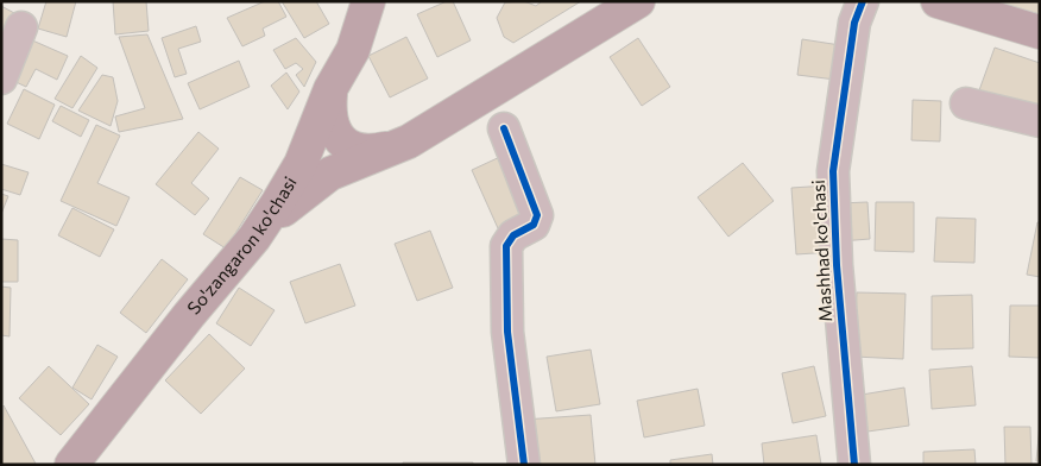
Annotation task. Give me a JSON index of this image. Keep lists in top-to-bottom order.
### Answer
{
  "streets": {
    "main road": ["So'zangaron ko'chasi"],
    "street": ["Mashhad ko'chasi"]
  }
}
